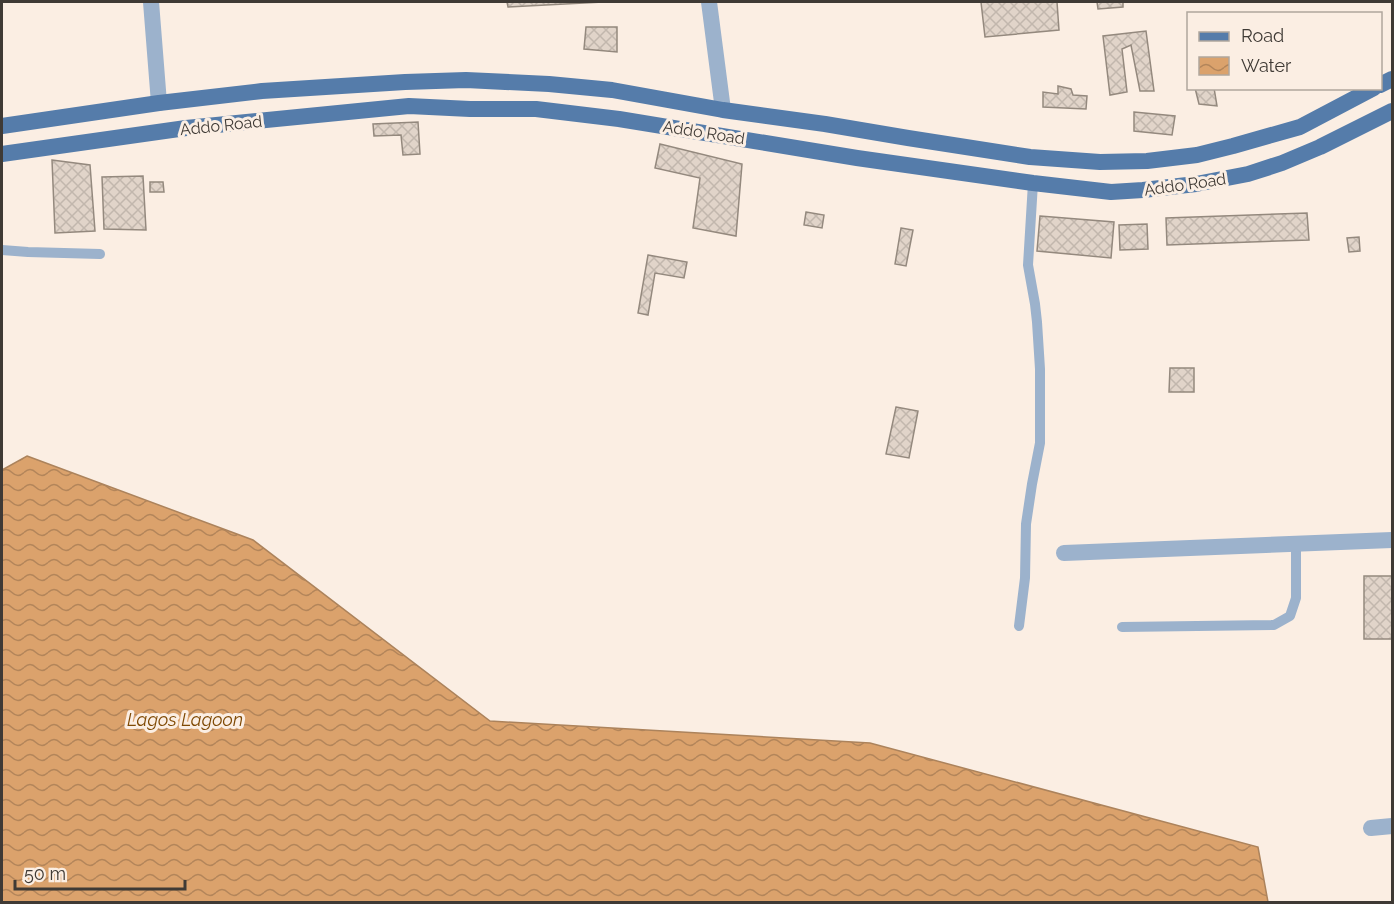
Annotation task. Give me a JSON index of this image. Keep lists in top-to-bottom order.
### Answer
{
  "streets": {
    "main road": ["Addo Road"]
  },
  "water": ["Lagos Lagoon"],
  "legend": ["Road", "Water"],
  "scale_bar": "50 m"
}
